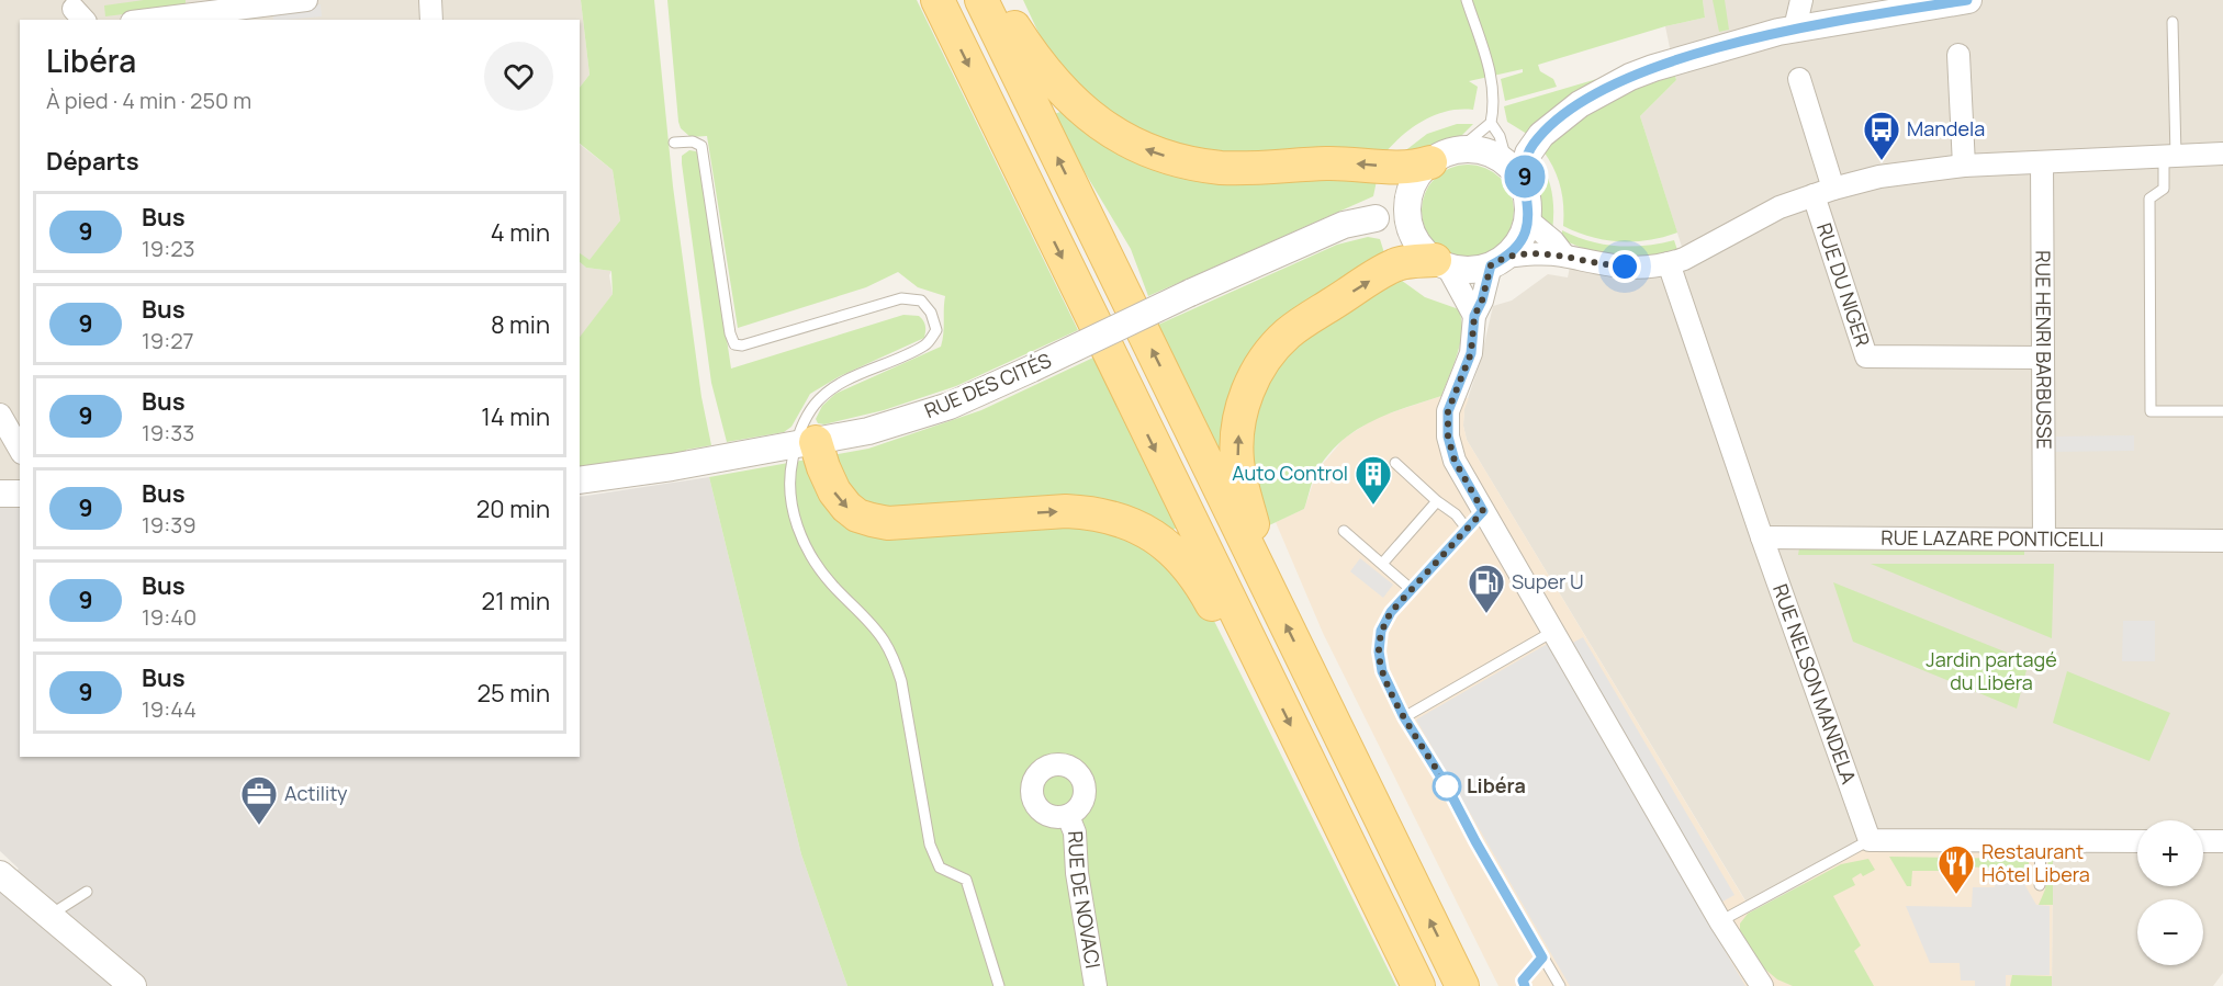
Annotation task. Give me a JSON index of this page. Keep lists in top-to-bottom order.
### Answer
{
  "streets": {
    "street": [
      "RUE DU NIGER",
      "RUE HENRI BARBUSSE",
      "RUE DES CITÉS",
      "RUE LAZARE PONTICELLI",
      "RUE NELSON MANDELA",
      "RUE DE NOVACI"
    ]
  },
  "crossings": [
    ["RUE DU NIGER", "RUE HENRI BARBUSSE"],
    ["RUE HENRI BARBUSSE", "RUE LAZARE PONTICELLI"],
    ["RUE LAZARE PONTICELLI", "RUE NELSON MANDELA"]
  ],
  "parks": ["Jardin partagé du Libéra"],
  "places": {
    "bus stop": ["Mandela"],
    "building": ["Auto Control"],
    "fuel station": ["Super U"],
    "other": ["Libéra"],
    "office": ["Actility"],
    "restaurant": ["Restaurant Hôtel Libera"]
  },
  "lines": ["bus line 9"],
  "page": {
    "on_map": "9",
    "heading": [
      ["Libéra", "À pied · 4 min · 250 m"],
      "Départs"
    ],
    "list": [
      {
        "mark": "9",
        "name": "Bus",
        "note": "19:23",
        "value": "4 min"
      },
      {
        "mark": "9",
        "name": "Bus",
        "note": "19:27",
        "value": "8 min"
      },
      {
        "mark": "9",
        "name": "Bus",
        "note": "19:33",
        "value": "14 min"
      },
      {
        "mark": "9",
        "name": "Bus",
        "note": "19:39",
        "value": "20 min"
      },
      {
        "mark": "9",
        "name": "Bus",
        "note": "19:40",
        "value": "21 min"
      },
      {
        "mark": "9",
        "name": "Bus",
        "note": "19:44",
        "value": "25 min"
      }
    ],
    "map_buttons": ["+", "−"]
  }
}
